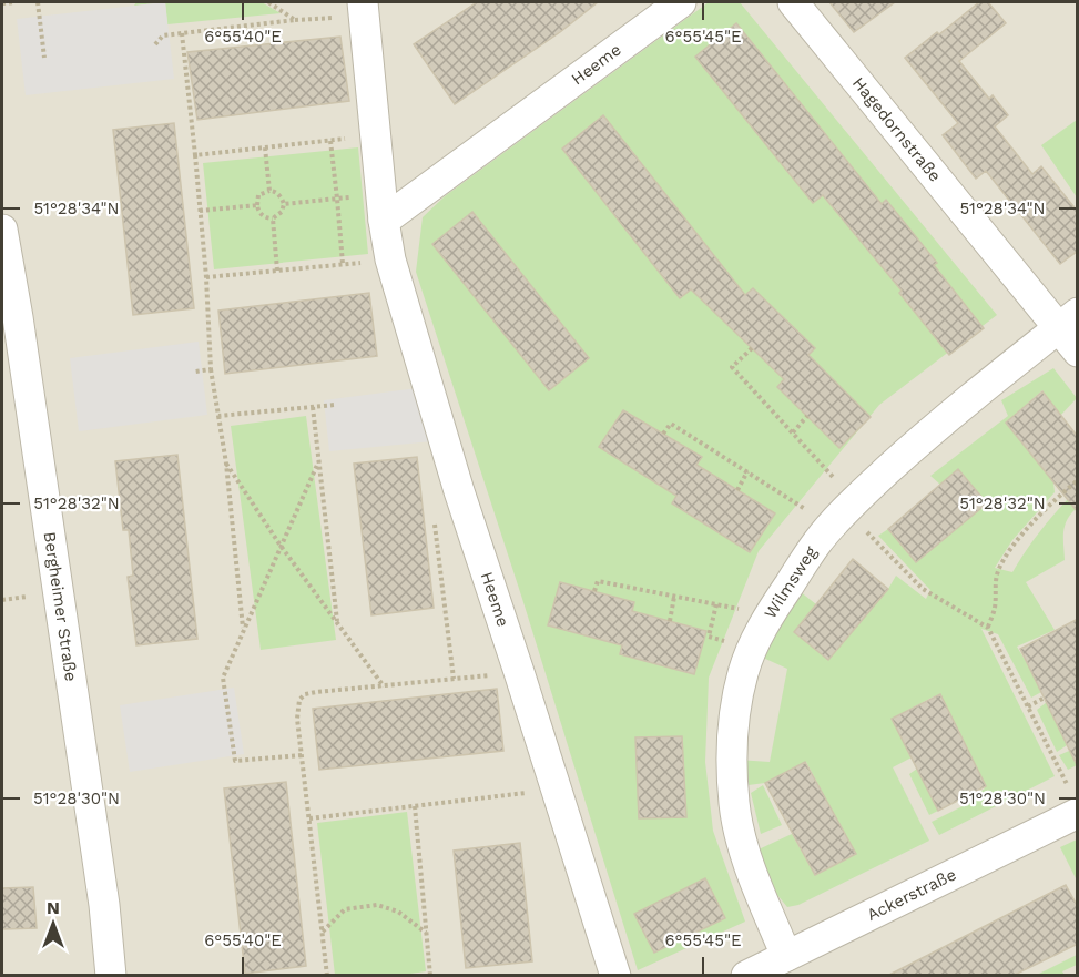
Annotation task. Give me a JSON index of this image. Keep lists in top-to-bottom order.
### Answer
{
  "streets": {
    "street": [
      "Heeme",
      "Hagedornstraße",
      "Wilmsweg",
      "Bergheimer Straße",
      "Ackerstraße"
    ]
  },
  "crossings": [
    ["Hagedornstraße", "Wilmsweg"],
    ["Wilmsweg", "Ackerstraße"]
  ],
  "north": "top",
  "coordinates": [
    "6°55'40\"E",
    "6°55'45\"E",
    "51°28'34\"N",
    "51°28'32\"N",
    "51°28'30\"N"
  ]
}
